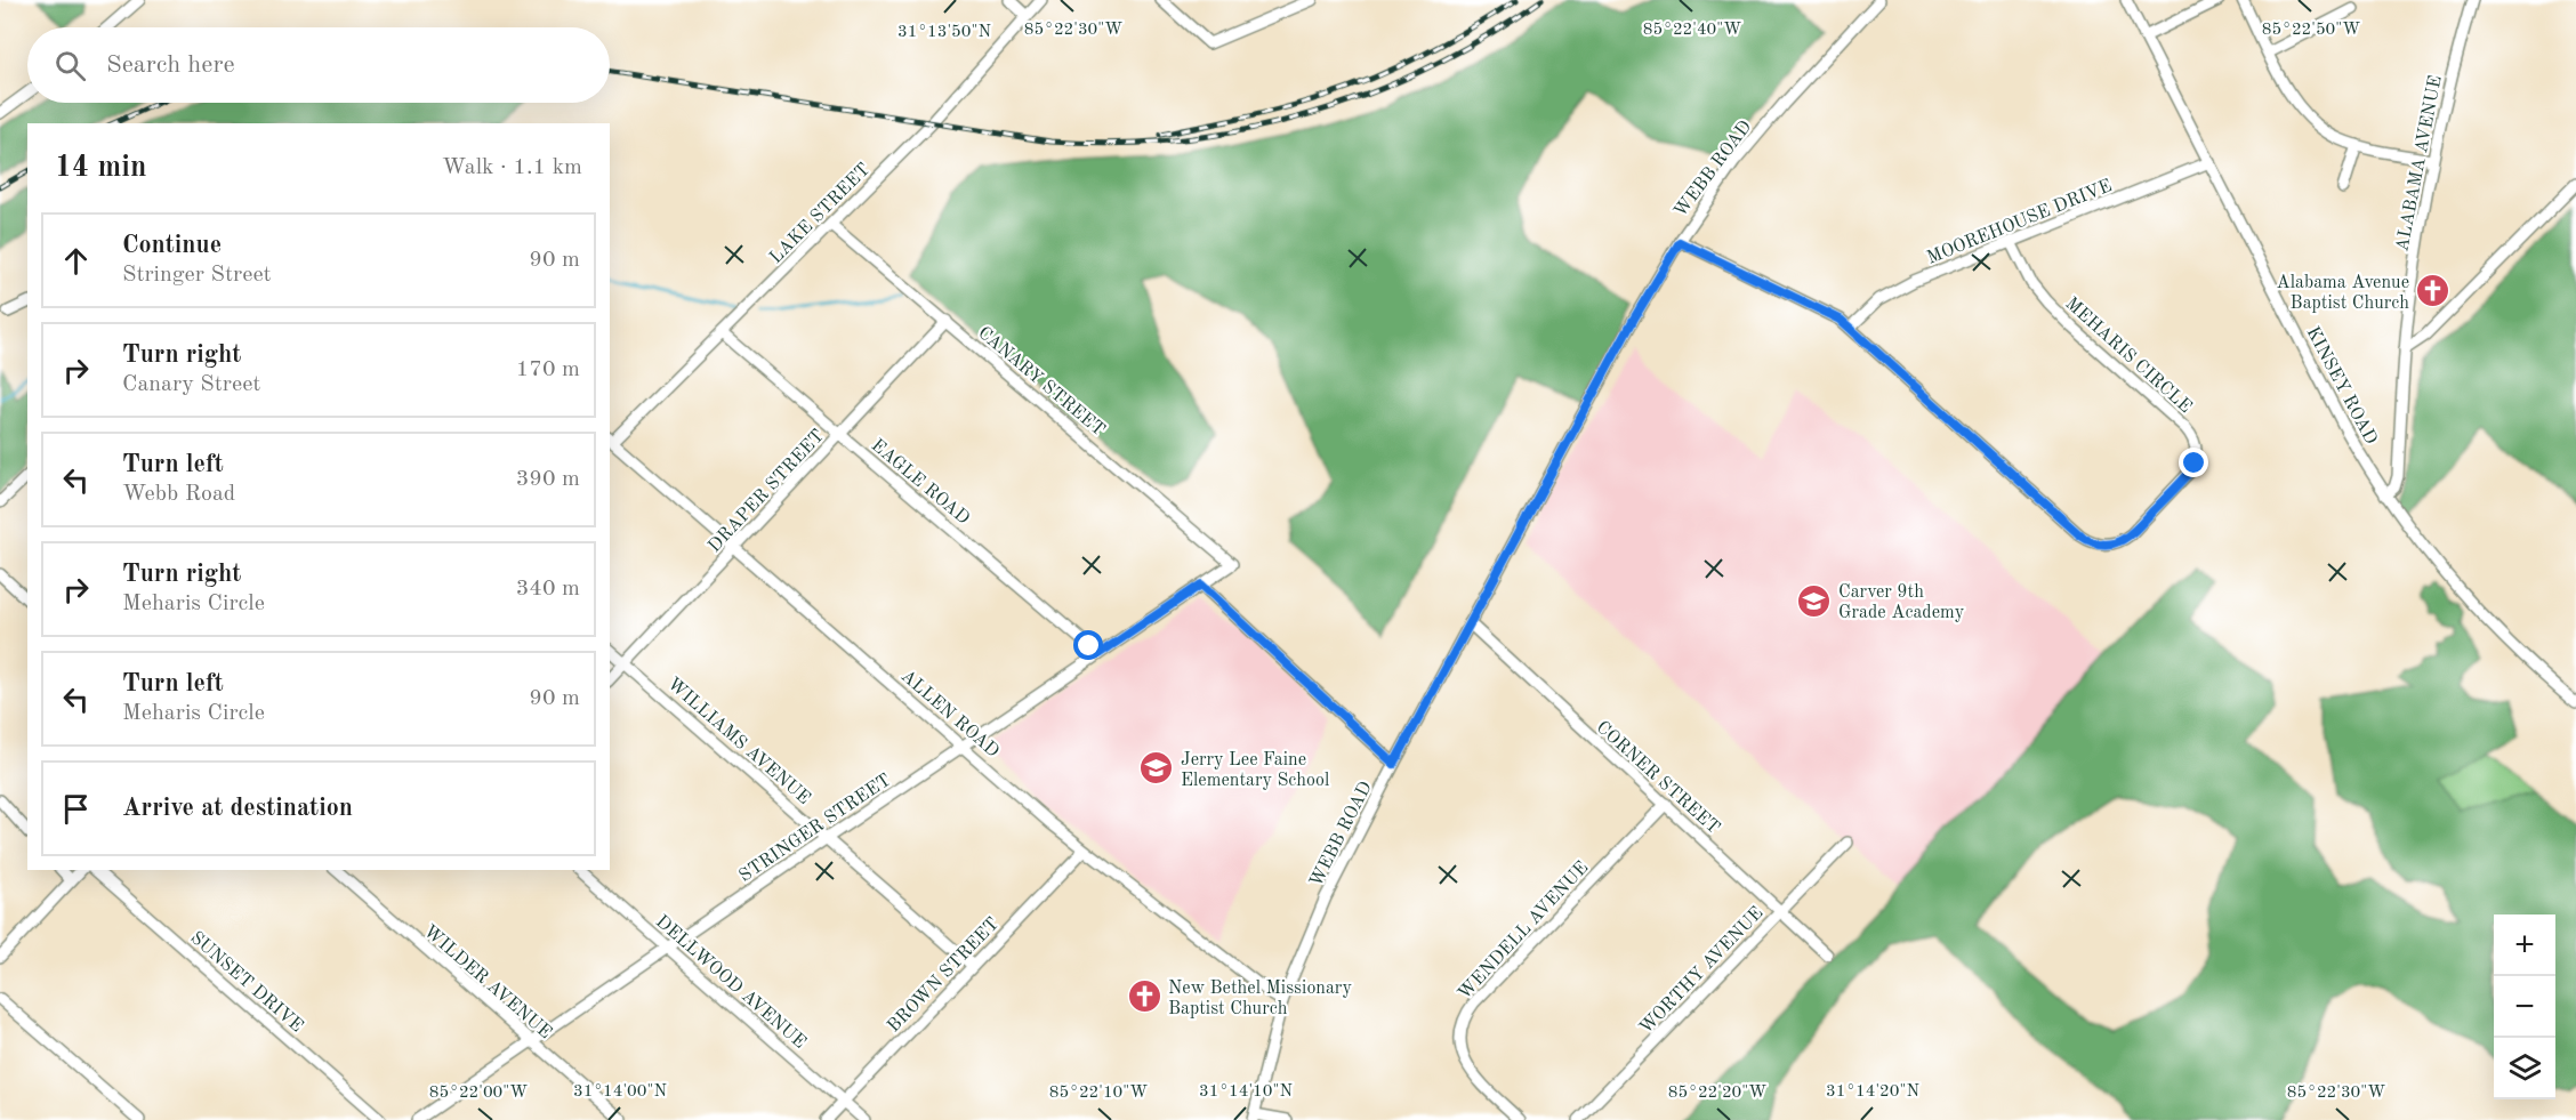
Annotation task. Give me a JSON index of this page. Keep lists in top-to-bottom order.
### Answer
{
  "streets": {
    "street": [
      "ALABAMA AVENUE",
      "WEBB ROAD",
      "LAKE STREET",
      "MOOREHOUSE DRIVE",
      "MEHARIS CIRCLE",
      "CANARY STREET",
      "KINSEY ROAD",
      "EAGLE ROAD",
      "DRAPER STREET",
      "ALLEN ROAD",
      "WILLIAMS AVENUE",
      "CORNER STREET",
      "STRINGER STREET",
      "WENDELL AVENUE",
      "WORTHY AVENUE",
      "BROWN STREET",
      "SUNSET DRIVE",
      "WILDER AVENUE",
      "DELLWOOD AVENUE"
    ]
  },
  "crossings": [
    ["ALABAMA AVENUE", "KINSEY ROAD"],
    ["WEBB ROAD", "MEHARIS CIRCLE"],
    ["WEBB ROAD", "ALLEN ROAD"],
    ["WEBB ROAD", "CORNER STREET"],
    ["LAKE STREET", "CANARY STREET"],
    ["LAKE STREET", "EAGLE ROAD"],
    ["LAKE STREET", "ALLEN ROAD"],
    ["MOOREHOUSE DRIVE", "MEHARIS CIRCLE"],
    ["MOOREHOUSE DRIVE", "KINSEY ROAD"],
    ["CANARY STREET", "DRAPER STREET"],
    ["CANARY STREET", "STRINGER STREET"],
    ["EAGLE ROAD", "DRAPER STREET"],
    ["EAGLE ROAD", "STRINGER STREET"],
    ["DRAPER STREET", "ALLEN ROAD"],
    ["DRAPER STREET", "WILLIAMS AVENUE"],
    ["ALLEN ROAD", "STRINGER STREET"],
    ["ALLEN ROAD", "BROWN STREET"],
    ["WILLIAMS AVENUE", "STRINGER STREET"],
    ["WILLIAMS AVENUE", "BROWN STREET"],
    ["CORNER STREET", "WENDELL AVENUE"],
    ["CORNER STREET", "WORTHY AVENUE"],
    ["STRINGER STREET", "WILDER AVENUE"],
    ["STRINGER STREET", "DELLWOOD AVENUE"],
    ["BROWN STREET", "DELLWOOD AVENUE"]
  ],
  "places": {
    "church": ["Alabama Avenue Baptist Church", "New Bethel Missionary Baptist Church"],
    "school or university": ["Carver 9th Grade Academy", "Jerry Lee Faine Elementary School"]
  },
  "page": {
    "search": "Search here",
    "heading": ["14 min", "Walk · 1.1 km"],
    "list": [
      ["Continue", "Stringer Street", "90 m"],
      ["Turn right", "Canary Street", "170 m"],
      ["Turn left", "Webb Road", "390 m"],
      ["Turn right", "Meharis Circle", "340 m"],
      ["Turn left", "Meharis Circle", "90 m"],
      "Arrive at destination"
    ],
    "map_buttons": ["+", "−"]
  },
  "coordinates": [
    "85°22'30\"W",
    "85°22'40\"W",
    "85°22'50\"W",
    "31°13'50\"N",
    "31°14'00\"N",
    "31°14'10\"N",
    "31°14'20\"N",
    "85°22'00\"W",
    "85°22'10\"W",
    "85°22'20\"W"
  ]
}
